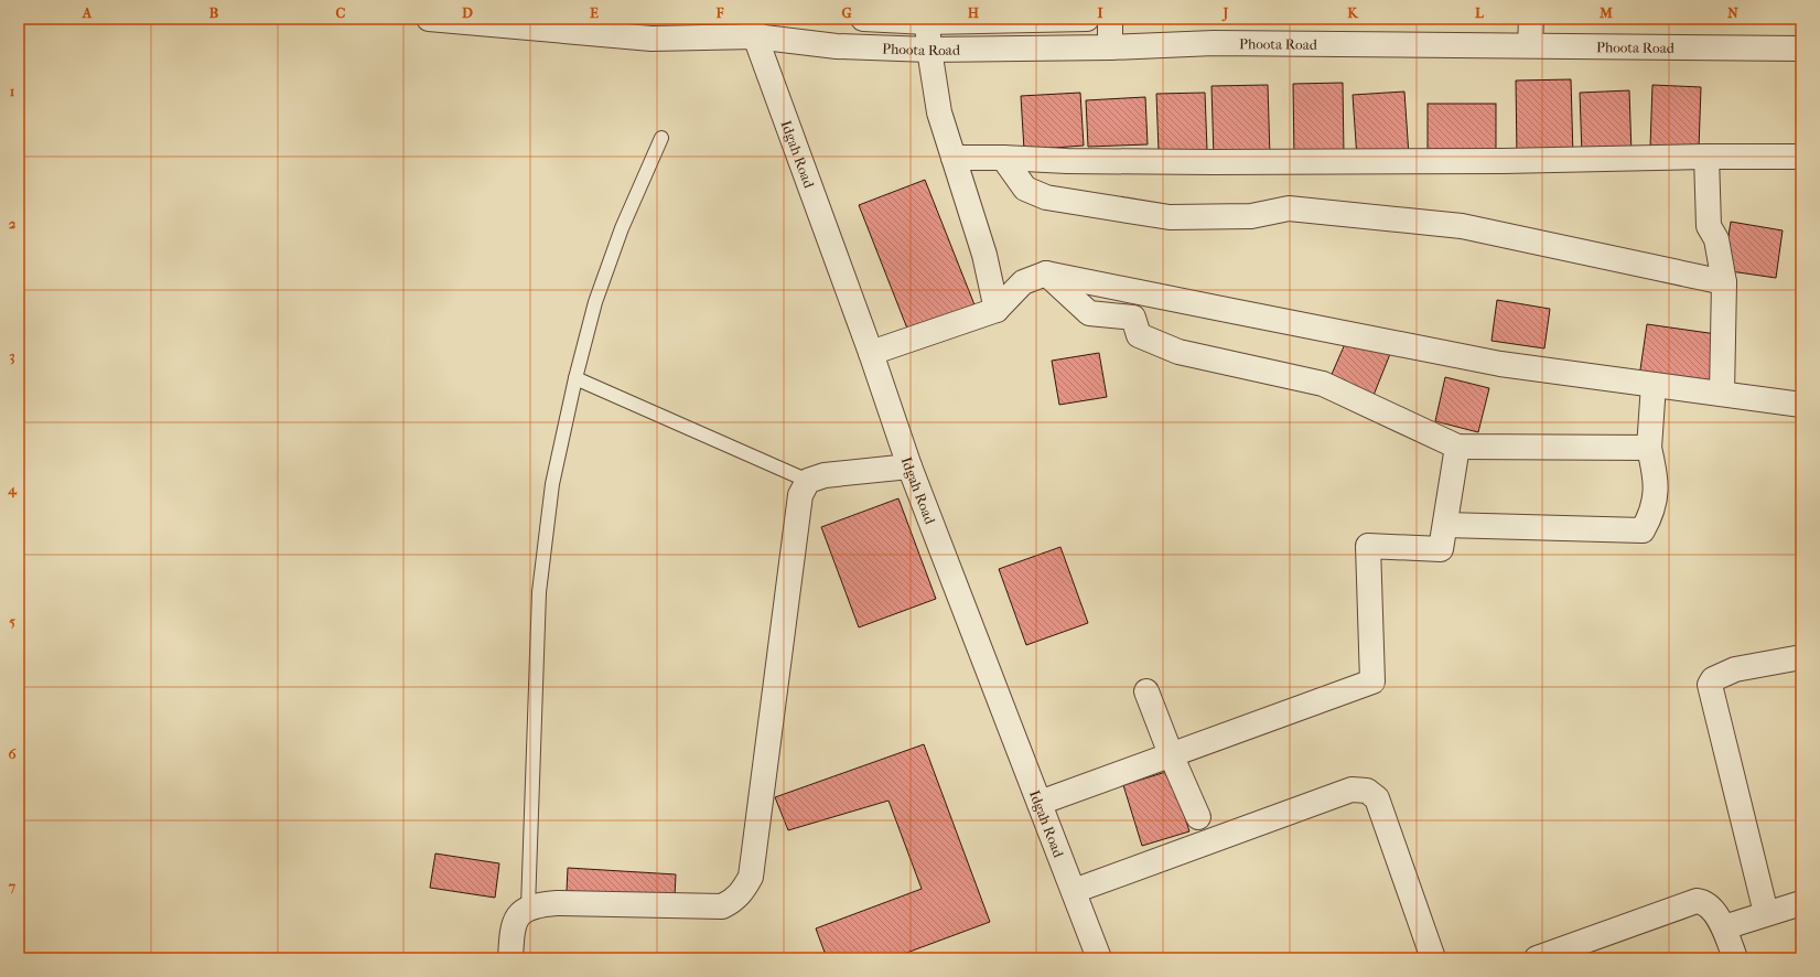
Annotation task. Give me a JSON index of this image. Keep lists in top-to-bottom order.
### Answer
{
  "streets": {
    "street": ["Phoota Road", "Idgah Road"]
  },
  "crossings": [
    ["Phoota Road", "Idgah Road"]
  ],
  "grid": {
    "columns": [
      "A",
      "B",
      "C",
      "D",
      "E",
      "F",
      "G",
      "H",
      "I",
      "J",
      "K",
      "L",
      "M",
      "N"
    ],
    "rows": [
      "1",
      "2",
      "3",
      "4",
      "5",
      "6",
      "7"
    ]
  }
}
